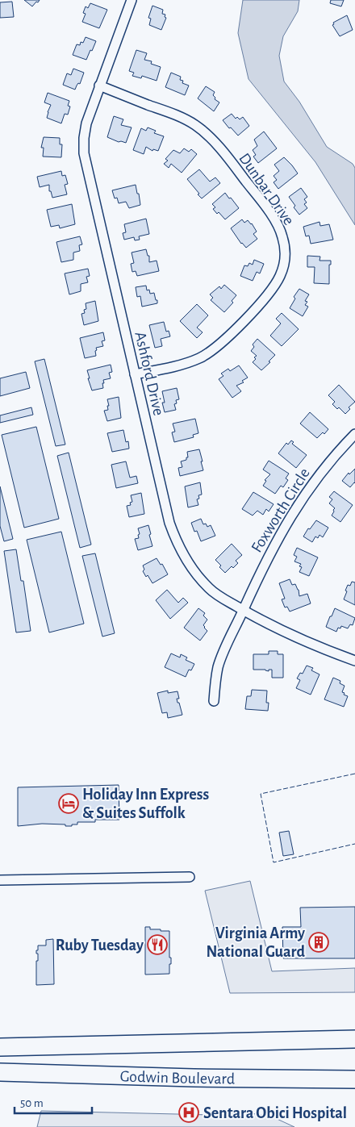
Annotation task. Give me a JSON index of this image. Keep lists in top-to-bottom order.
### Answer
{
  "streets": {
    "highway": ["Godwin Boulevard"],
    "street": ["Dunbar Drive", "Ashford Drive", "Foxworth Circle"]
  },
  "crossings": [
    ["Dunbar Drive", "Ashford Drive"],
    ["Ashford Drive", "Foxworth Circle"]
  ],
  "places": {
    "hotel": ["Holiday Inn Express & Suites Suffolk"],
    "building": ["Virginia Army National Guard"],
    "restaurant": ["Ruby Tuesday"],
    "hospital": ["Sentara Obici Hospital"]
  },
  "scale_bar": "50 m"
}
